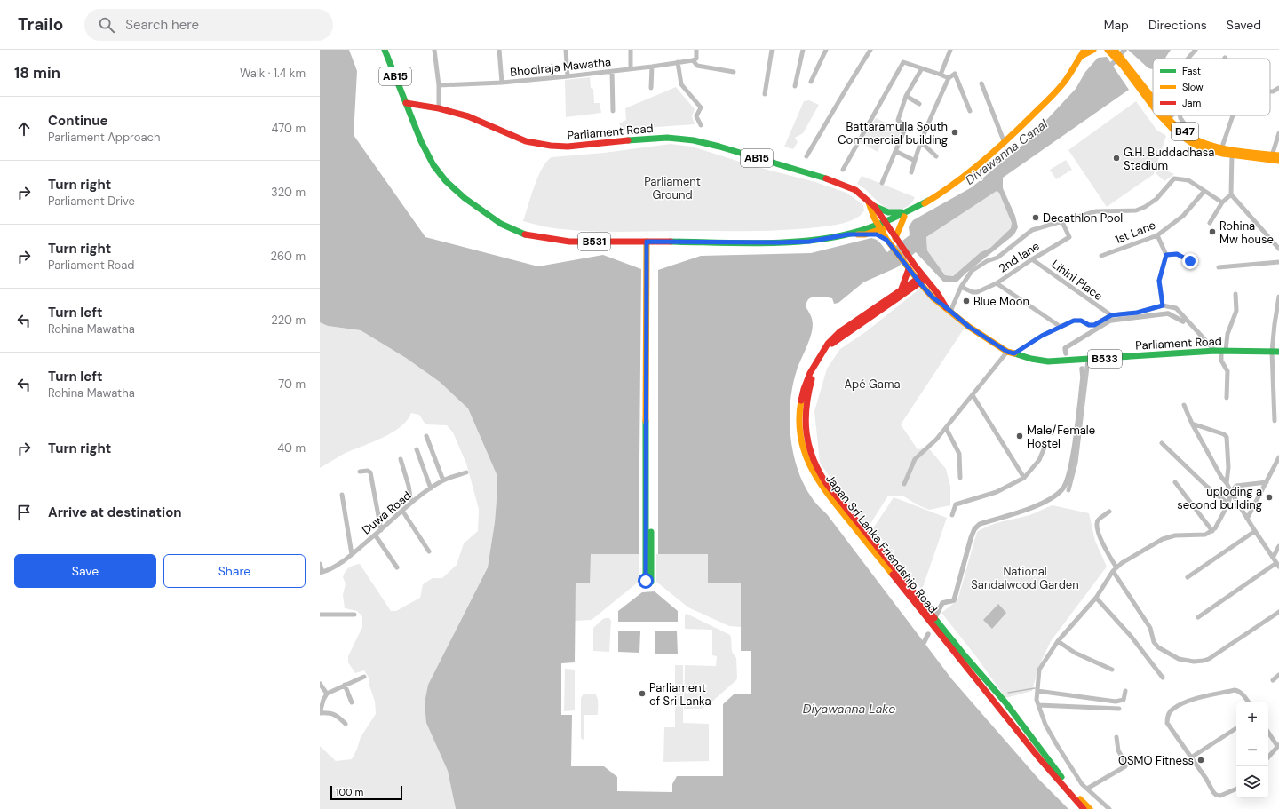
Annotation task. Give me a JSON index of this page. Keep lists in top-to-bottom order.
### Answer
{
  "streets": {
    "main road": [
      "AB15",
      "Parliament Road",
      "B47",
      "B531",
      "B533",
      "Japan Sri Lanka Friendship Road"
    ],
    "street": [
      "Bhodiraja Mawatha",
      "1st Lane",
      "2nd lane",
      "Lihini Place",
      "Duwa Road"
    ]
  },
  "crossings": [
    ["AB15", "Parliament Road"],
    ["AB15", "B531"],
    ["Parliament Road", "B531"],
    ["Parliament Road", "Japan Sri Lanka Friendship Road"],
    ["2nd lane", "Lihini Place"]
  ],
  "water": ["Diyawanna Canal", "Diyawanna Lake"],
  "parks": ["Parliament Ground", "Apé Gama", "National Sandalwood Garden"],
  "places": [
    "Battaramulla South Commercial building",
    "G.H. Buddadhasa Stadium",
    "Decathlon Pool",
    "Rohina Mw house",
    "Blue Moon",
    "Male/Female Hostel",
    "uploding a second building",
    "Parliament of Sri Lanka",
    "OSMO Fitness"
  ],
  "legend": ["Fast", "Slow", "Jam"],
  "scale_bar": "100 m",
  "page": {
    "header": "Trailo",
    "search": "Search here",
    "nav": ["Map", "Directions", "Saved"],
    "heading": ["18 min", "Walk · 1.4 km"],
    "list": [
      ["Continue", "Parliament Approach", "470 m"],
      ["Turn right", "Parliament Drive", "320 m"],
      ["Turn right", "Parliament Road", "260 m"],
      ["Turn left", "Rohina Mawatha", "220 m"],
      ["Turn left", "Rohina Mawatha", "70 m"],
      ["Turn right", "40 m"],
      "Arrive at destination"
    ],
    "buttons": ["Save", "Share"],
    "map_buttons": ["+", "−"],
    "scale": "100 m"
  }
}
